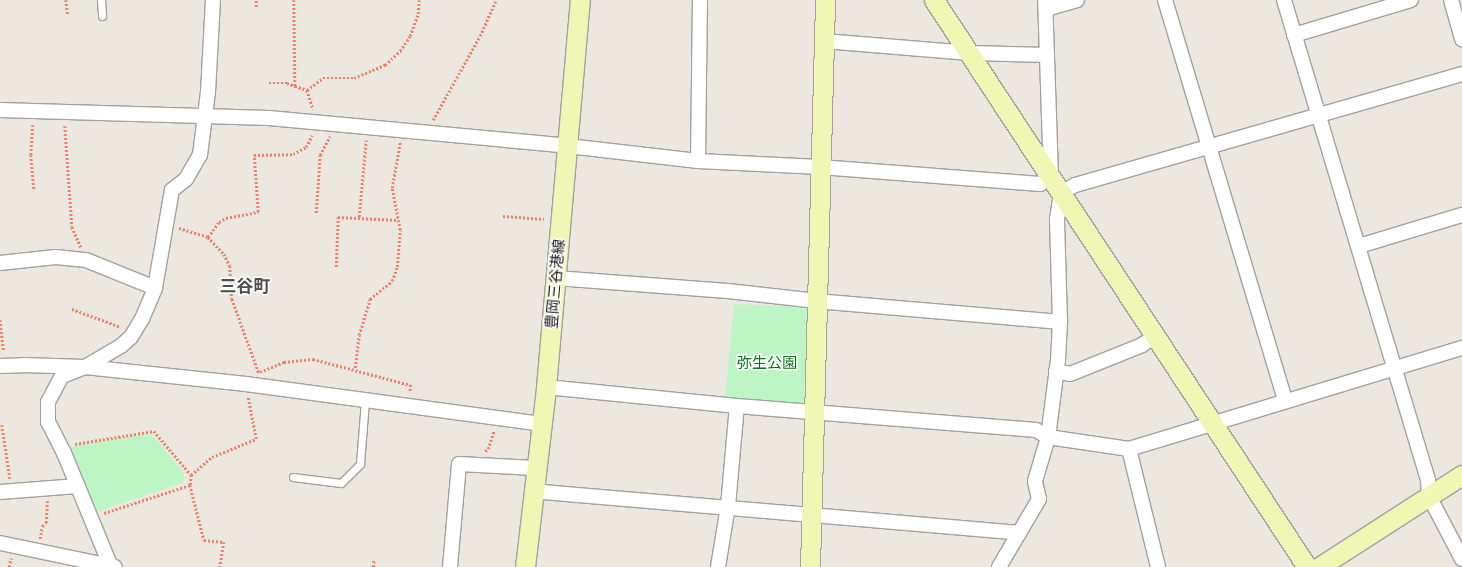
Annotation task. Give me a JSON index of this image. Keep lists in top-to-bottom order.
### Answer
{
  "streets": {
    "street": ["豊岡三谷港線"]
  },
  "districts": ["三谷町"],
  "parks": ["弥生公園"]
}
